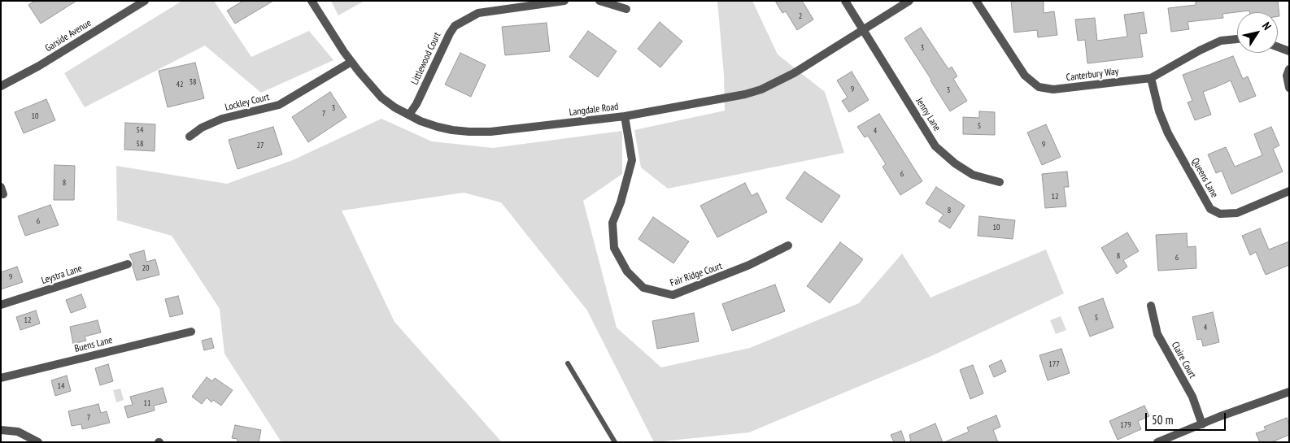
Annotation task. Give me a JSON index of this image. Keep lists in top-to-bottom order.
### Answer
{
  "streets": {
    "street": [
      "Garside Avenue",
      "Littlewood Court",
      "Canterbury Way",
      "Lockley Court",
      "Langdale Road",
      "Jenny Lane",
      "Queens Lane",
      "Leystra Lane",
      "Fair Ridge Court",
      "Buens Lane",
      "Claire Court"
    ]
  },
  "crossings": [
    ["Littlewood Court", "Langdale Road"],
    ["Canterbury Way", "Queens Lane"],
    ["Lockley Court", "Langdale Road"],
    ["Langdale Road", "Jenny Lane"],
    ["Langdale Road", "Fair Ridge Court"]
  ],
  "house_numbers": [
    "2",
    "3",
    "38",
    "42",
    "9",
    "3",
    "3",
    "7",
    "10",
    "5",
    "54",
    "4",
    "58",
    "9",
    "27",
    "6",
    "8",
    "12",
    "8",
    "6",
    "10",
    "8",
    "6",
    "20",
    "9",
    "5",
    "12",
    "4",
    "177",
    "14",
    "11",
    "7",
    "179"
  ],
  "scale_bar": "50 m",
  "north": "top right"
}
